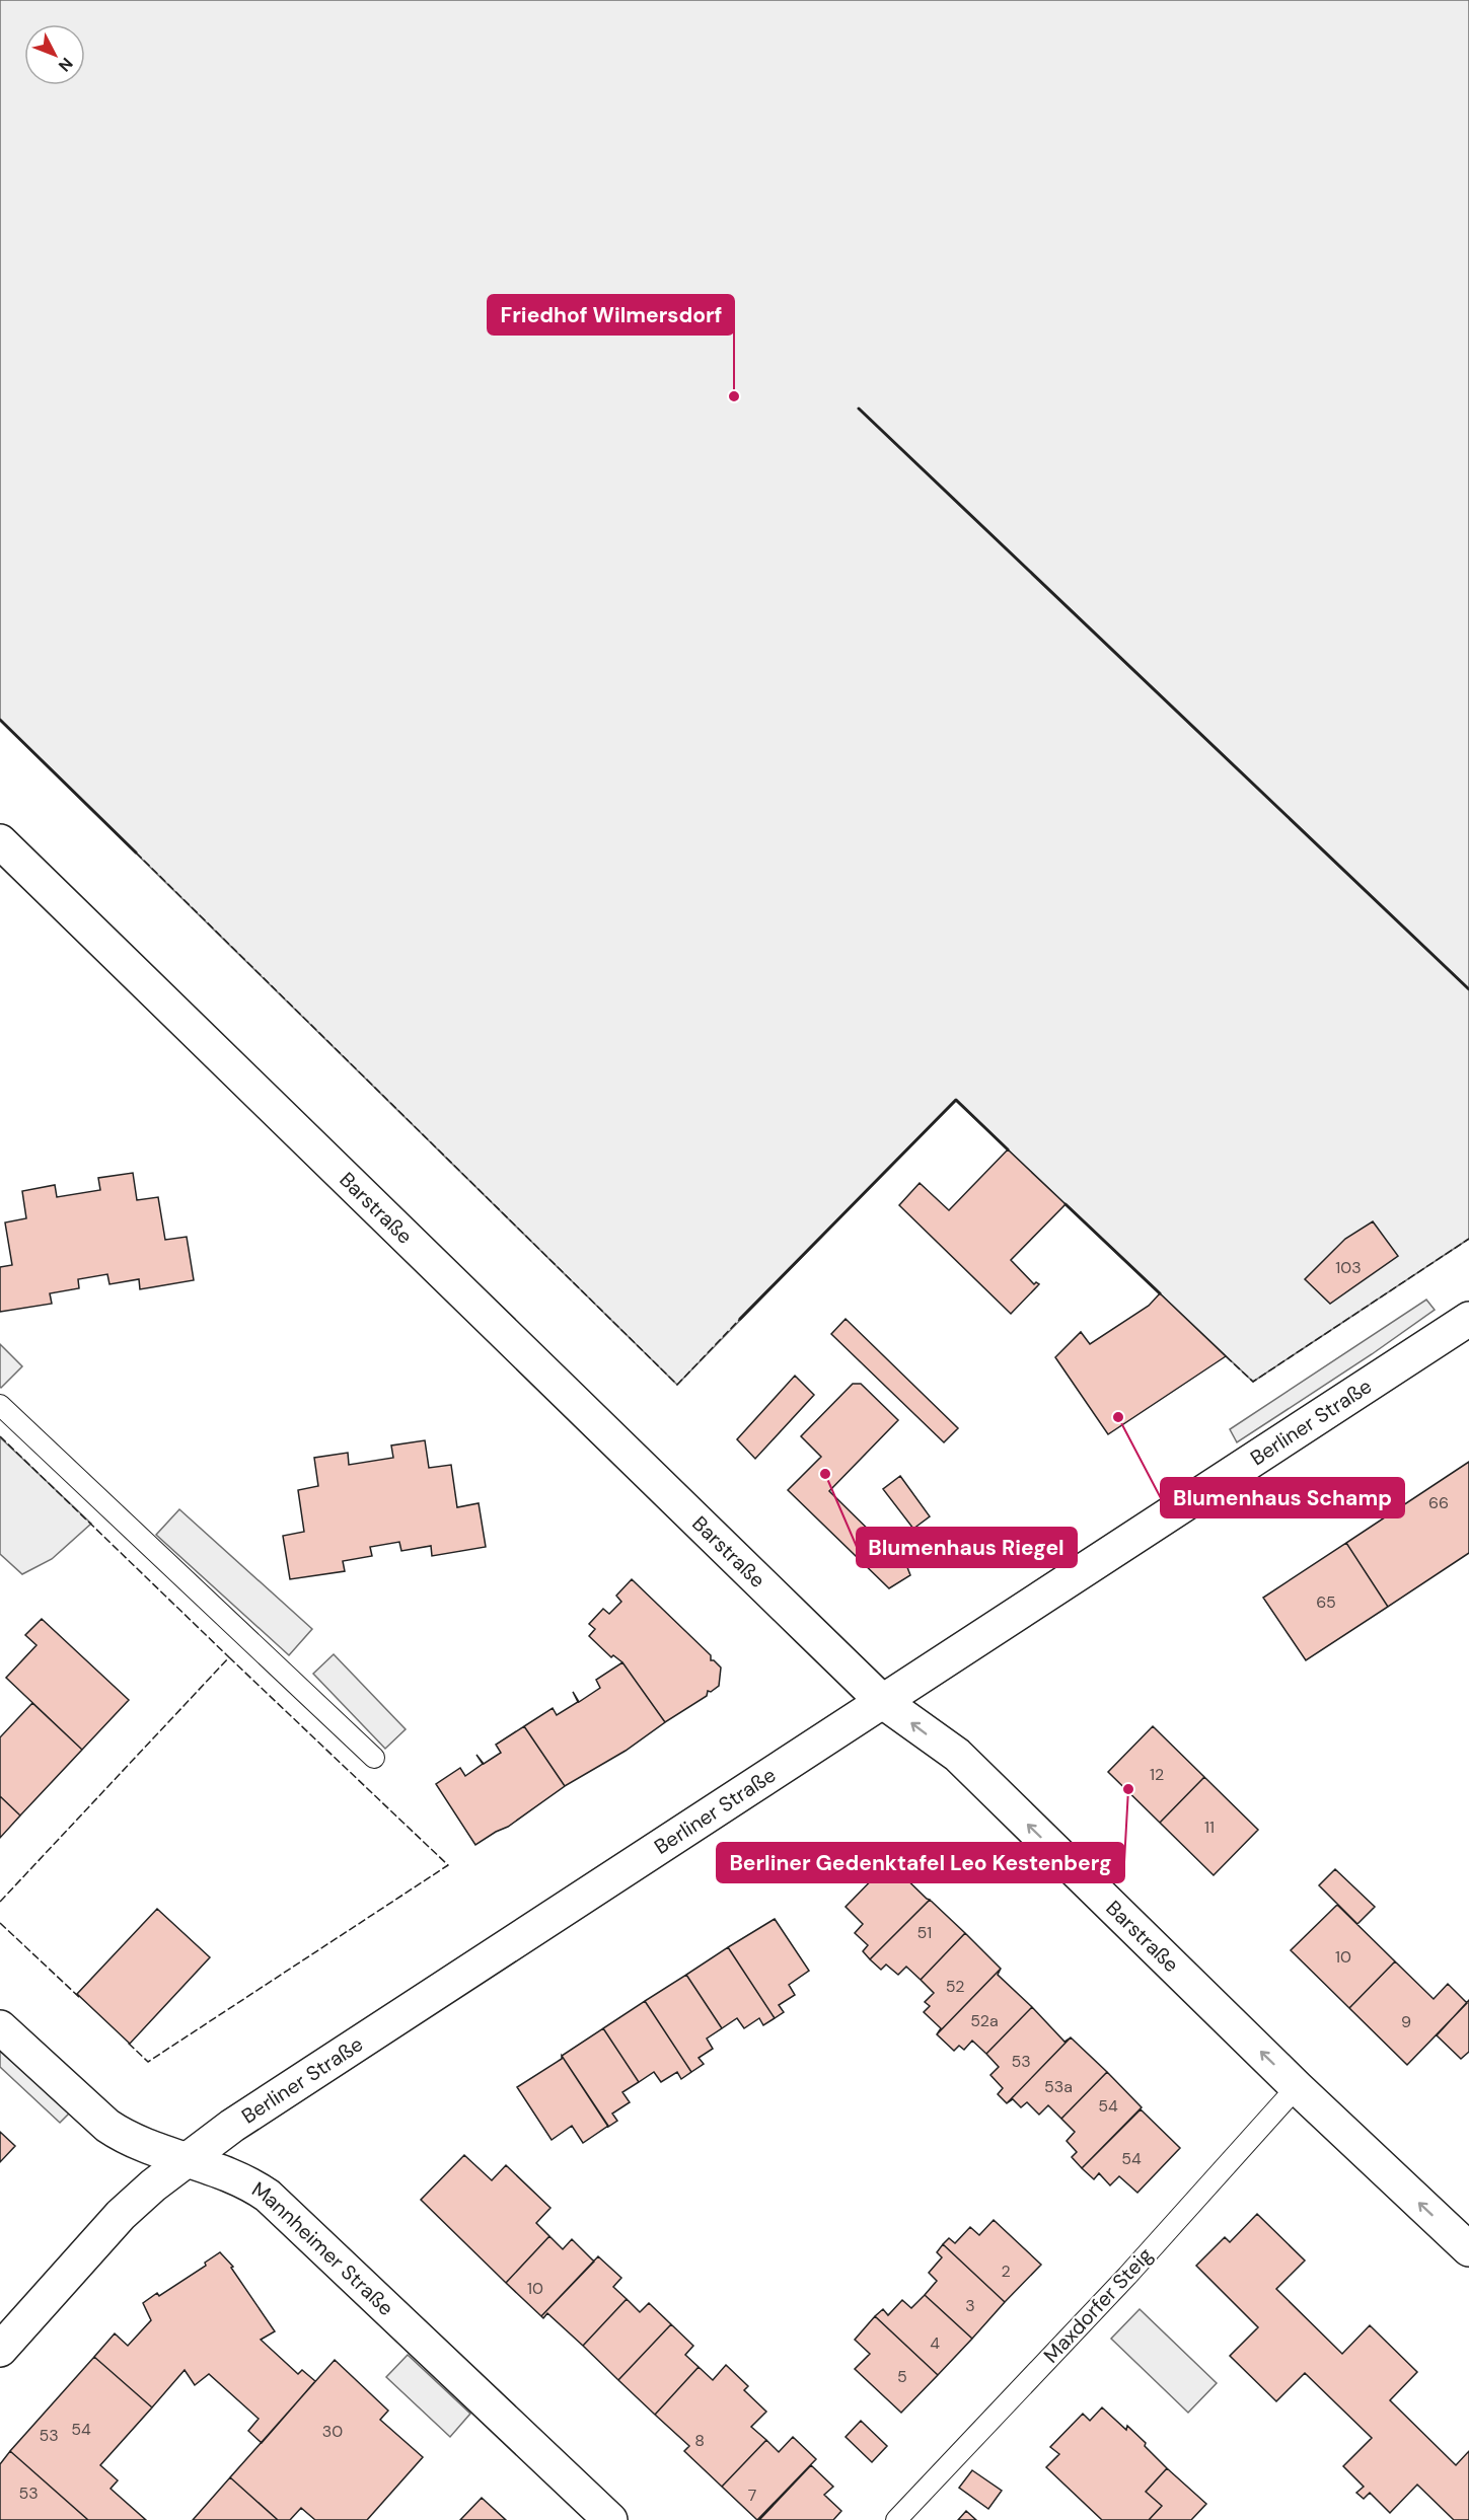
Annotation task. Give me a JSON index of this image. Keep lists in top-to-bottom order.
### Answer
{
  "streets": {
    "street": ["Barstraße", "Berliner Straße", "Mannheimer Straße"],
    "lane": ["Maxdorfer Steig"]
  },
  "crossings": [
    ["Barstraße", "Berliner Straße"],
    ["Barstraße", "Maxdorfer Steig"],
    ["Berliner Straße", "Mannheimer Straße"]
  ],
  "one_way": ["Barstraße"],
  "places": [
    "Friedhof Wilmersdorf",
    "Blumenhaus Schamp",
    "Blumenhaus Riegel",
    "Berliner Gedenktafel Leo Kestenberg"
  ],
  "house_numbers": [
    "103",
    "66",
    "65",
    "12",
    "11",
    "51",
    "10",
    "52",
    "52a",
    "9",
    "53",
    "53a",
    "54",
    "54",
    "2",
    "10",
    "3",
    "4",
    "5",
    "54",
    "30",
    "53",
    "8",
    "53",
    "7"
  ],
  "north": "bottom right"
}
